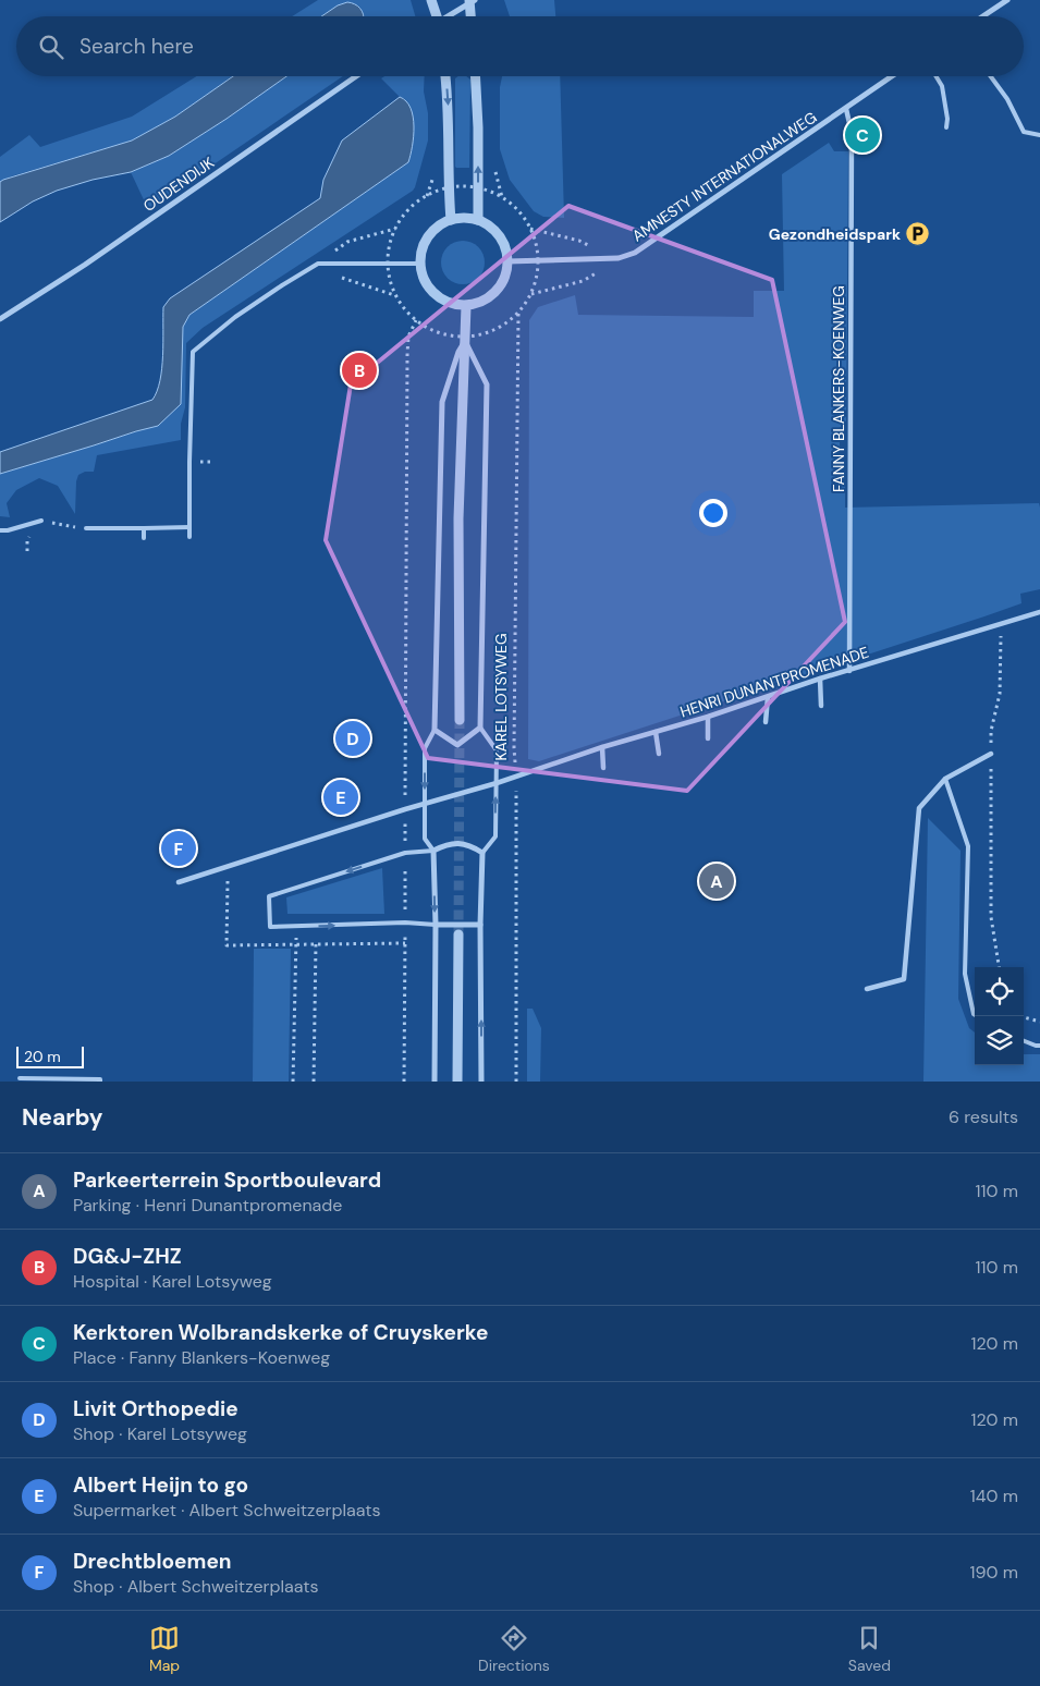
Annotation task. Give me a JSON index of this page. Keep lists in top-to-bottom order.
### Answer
{
  "streets": {
    "street": [
      "AMNESTY INTERNATIONALWEG",
      "OUDENDIJK",
      "FANNY BLANKERS-KOENWEG",
      "HENRI DUNANTPROMENADE",
      "KAREL LOTSYWEG"
    ]
  },
  "crossings": [
    ["AMNESTY INTERNATIONALWEG", "FANNY BLANKERS-KOENWEG"],
    ["AMNESTY INTERNATIONALWEG", "KAREL LOTSYWEG"],
    ["FANNY BLANKERS-KOENWEG", "HENRI DUNANTPROMENADE"],
    ["HENRI DUNANTPROMENADE", "KAREL LOTSYWEG"]
  ],
  "places": {
    "parking": ["Gezondheidspark"]
  },
  "scale_bar": "20 m",
  "page": {
    "search": "Search here",
    "pins": [
      "C",
      "B",
      "D",
      "E",
      "F",
      "A"
    ],
    "scale": "20 m",
    "heading": ["Nearby", "6 results"],
    "list": [
      {
        "mark": "A",
        "name": "Parkeerterrein Sportboulevard",
        "note": "Parking · Henri Dunantpromenade",
        "value": "110 m"
      },
      {
        "mark": "B",
        "name": "DG&J-ZHZ",
        "note": "Hospital · Karel Lotsyweg",
        "value": "110 m"
      },
      {
        "mark": "C",
        "name": "Kerktoren Wolbrandskerke of Cruyskerke",
        "note": "Place · Fanny Blankers-Koenweg",
        "value": "120 m"
      },
      {
        "mark": "D",
        "name": "Livit Orthopedie",
        "note": "Shop · Karel Lotsyweg",
        "value": "120 m"
      },
      {
        "mark": "E",
        "name": "Albert Heijn to go",
        "note": "Supermarket · Albert Schweitzerplaats",
        "value": "140 m"
      },
      {
        "mark": "F",
        "name": "Drechtbloemen",
        "note": "Shop · Albert Schweitzerplaats",
        "value": "190 m"
      }
    ],
    "nav": ["Map", "Directions", "Saved"]
  }
}
